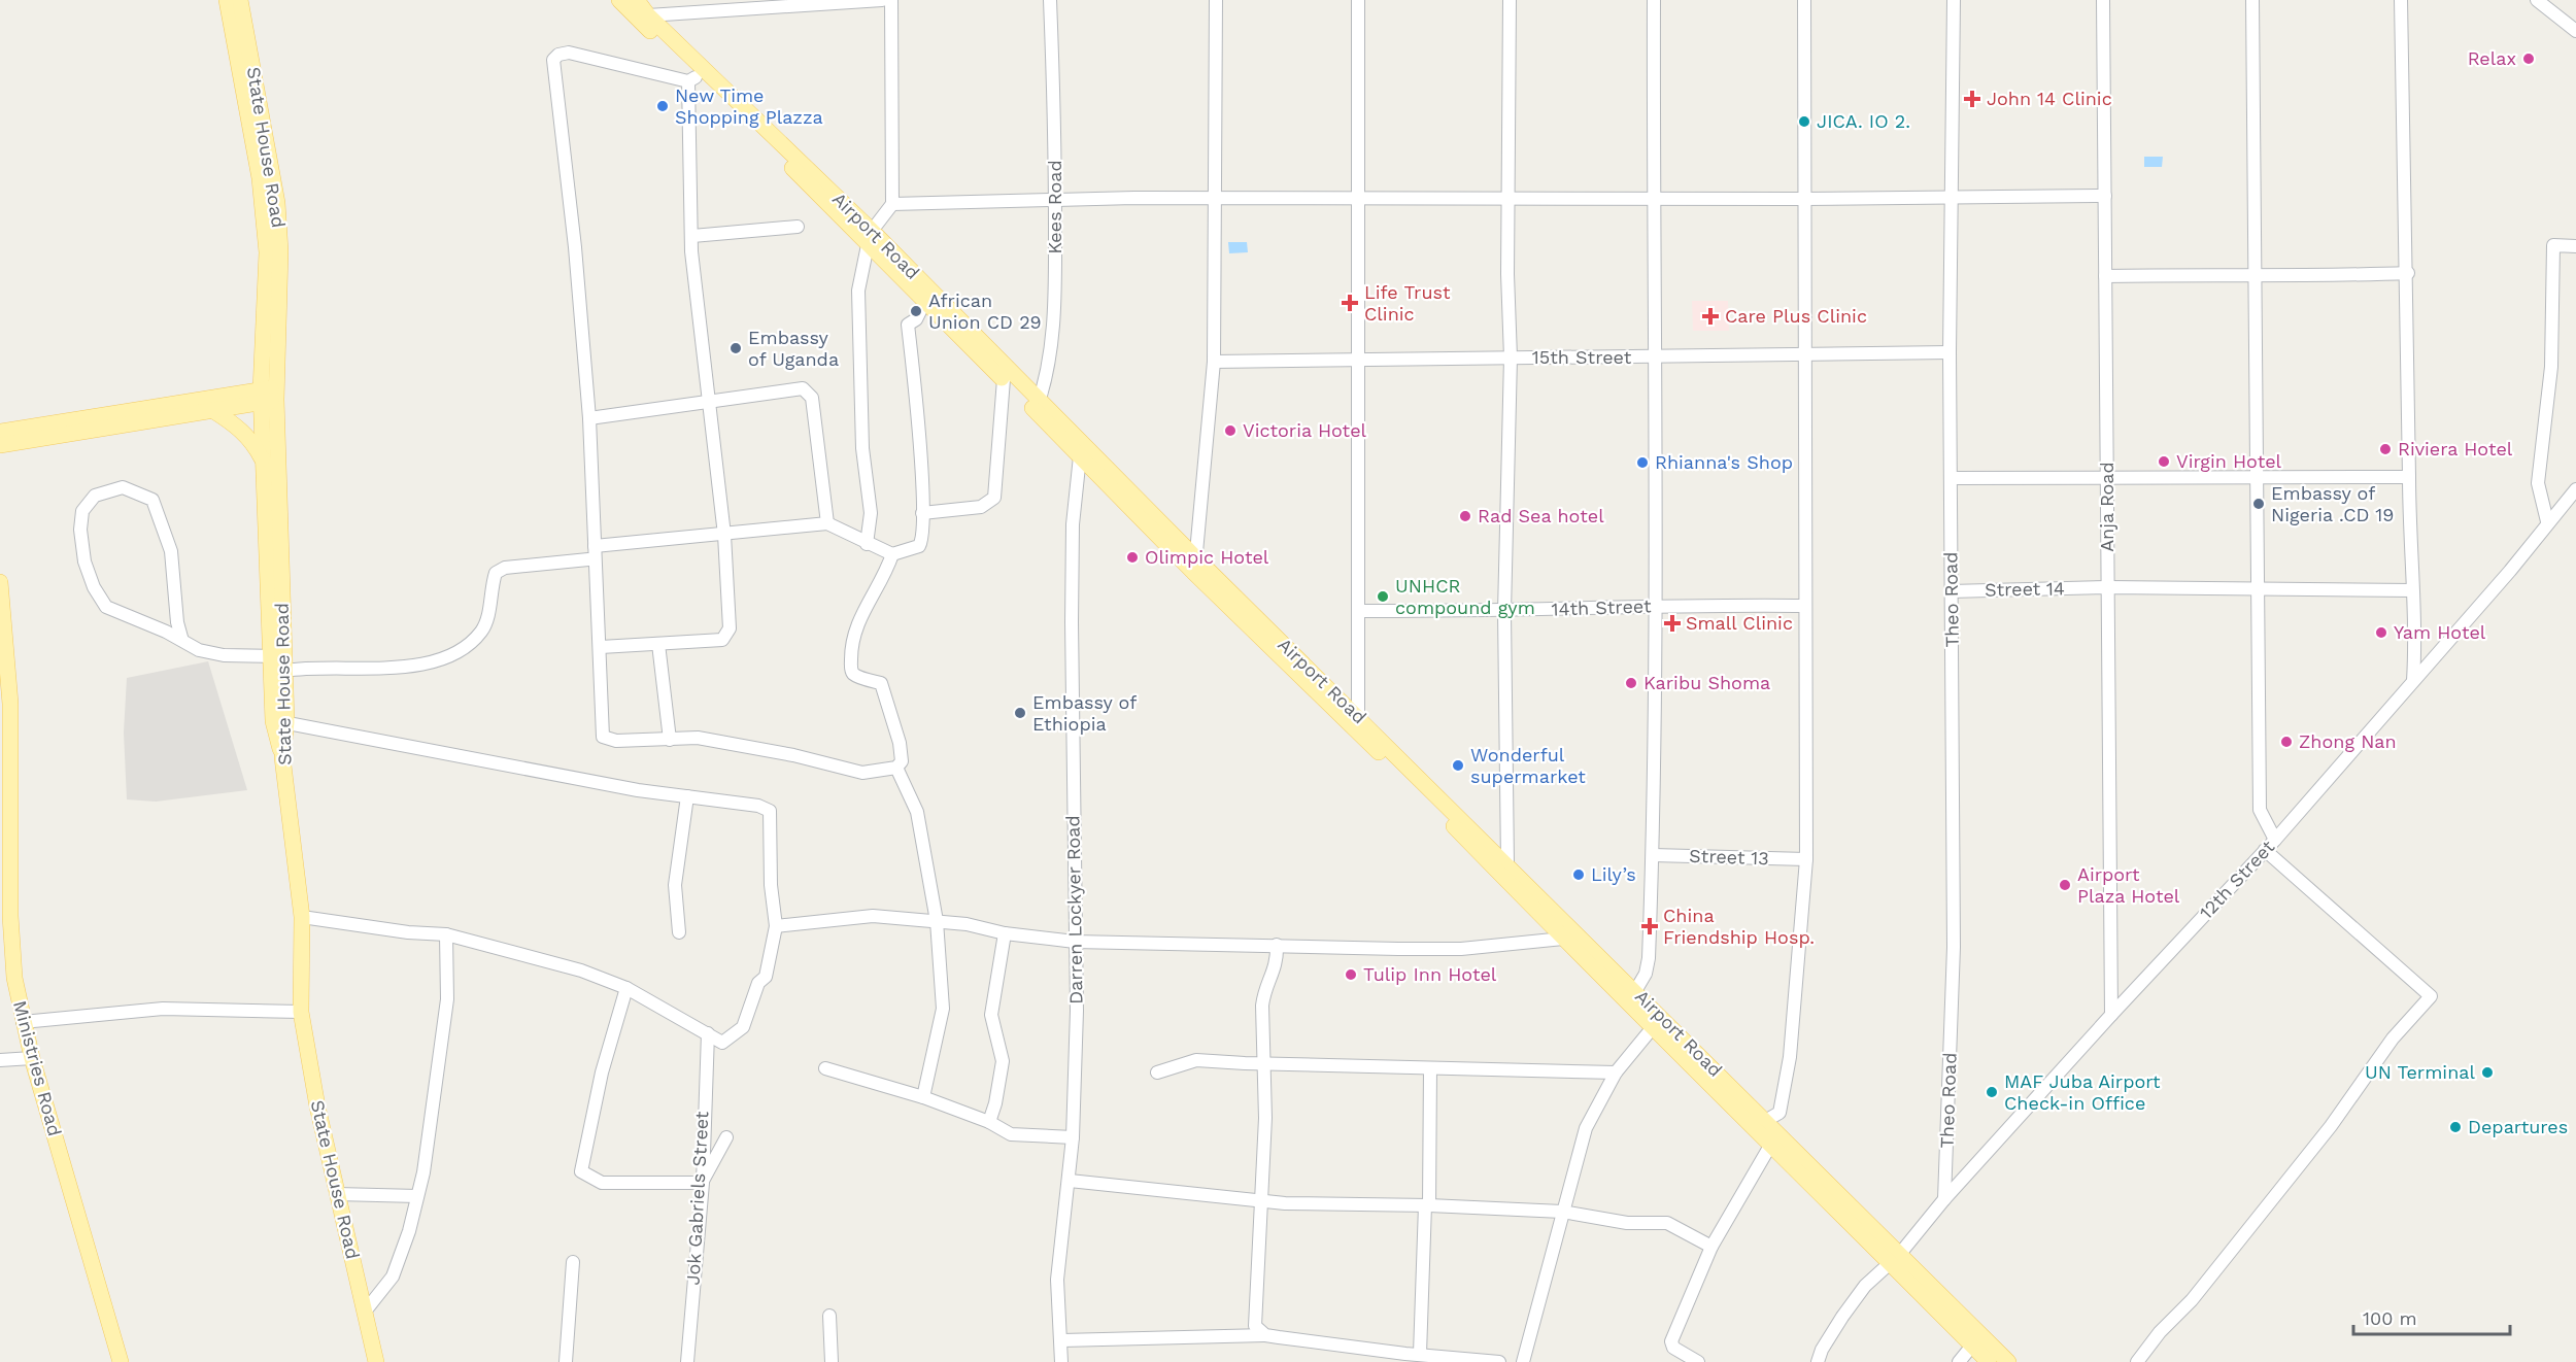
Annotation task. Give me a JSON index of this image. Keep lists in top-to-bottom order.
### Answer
{
  "streets": {
    "main road": ["State House Road", "Airport Road", "Ministries Road"],
    "street": [
      "Kees Road",
      "15th Street",
      "Anja Road",
      "Street 14",
      "Theo Road",
      "14th Street",
      "Street 13",
      "12th Street",
      "Darren Lockyer Road",
      "Jok Gabriels Street"
    ]
  },
  "crossings": [
    ["Kees Road", "Airport Road"],
    ["Airport Road", "12th Street"],
    ["Airport Road", "Darren Lockyer Road"],
    ["15th Street", "Theo Road"],
    ["Anja Road", "Street 14"],
    ["Anja Road", "12th Street"],
    ["Street 14", "Theo Road"],
    ["Theo Road", "12th Street"]
  ],
  "places": {
    "other": [
      "Relax",
      "New Time Shopping Plazza",
      "JICA. IO 2.",
      "African Union CD 29",
      "Embassy of Uganda",
      "Victoria Hotel",
      "Riviera Hotel",
      "Virgin Hotel",
      "Rhianna's Shop",
      "Embassy of Nigeria .CD 19",
      "Rad Sea hotel",
      "Olimpic Hotel",
      "UNHCR compound gym",
      "Yam Hotel",
      "Karibu Shoma",
      "Embassy of Ethiopia",
      "Zhong Nan",
      "Wonderful supermarket",
      "Lily’s",
      "Airport Plaza Hotel",
      "Tulip Inn Hotel",
      "UN Terminal",
      "MAF Juba Airport Check-in Office",
      "Departures"
    ],
    "health": [
      "John 14 Clinic",
      "Life Trust Clinic",
      "Care Plus Clinic",
      "Small Clinic",
      "China Friendship Hosp."
    ]
  },
  "scale_bar": "100 m"
}
